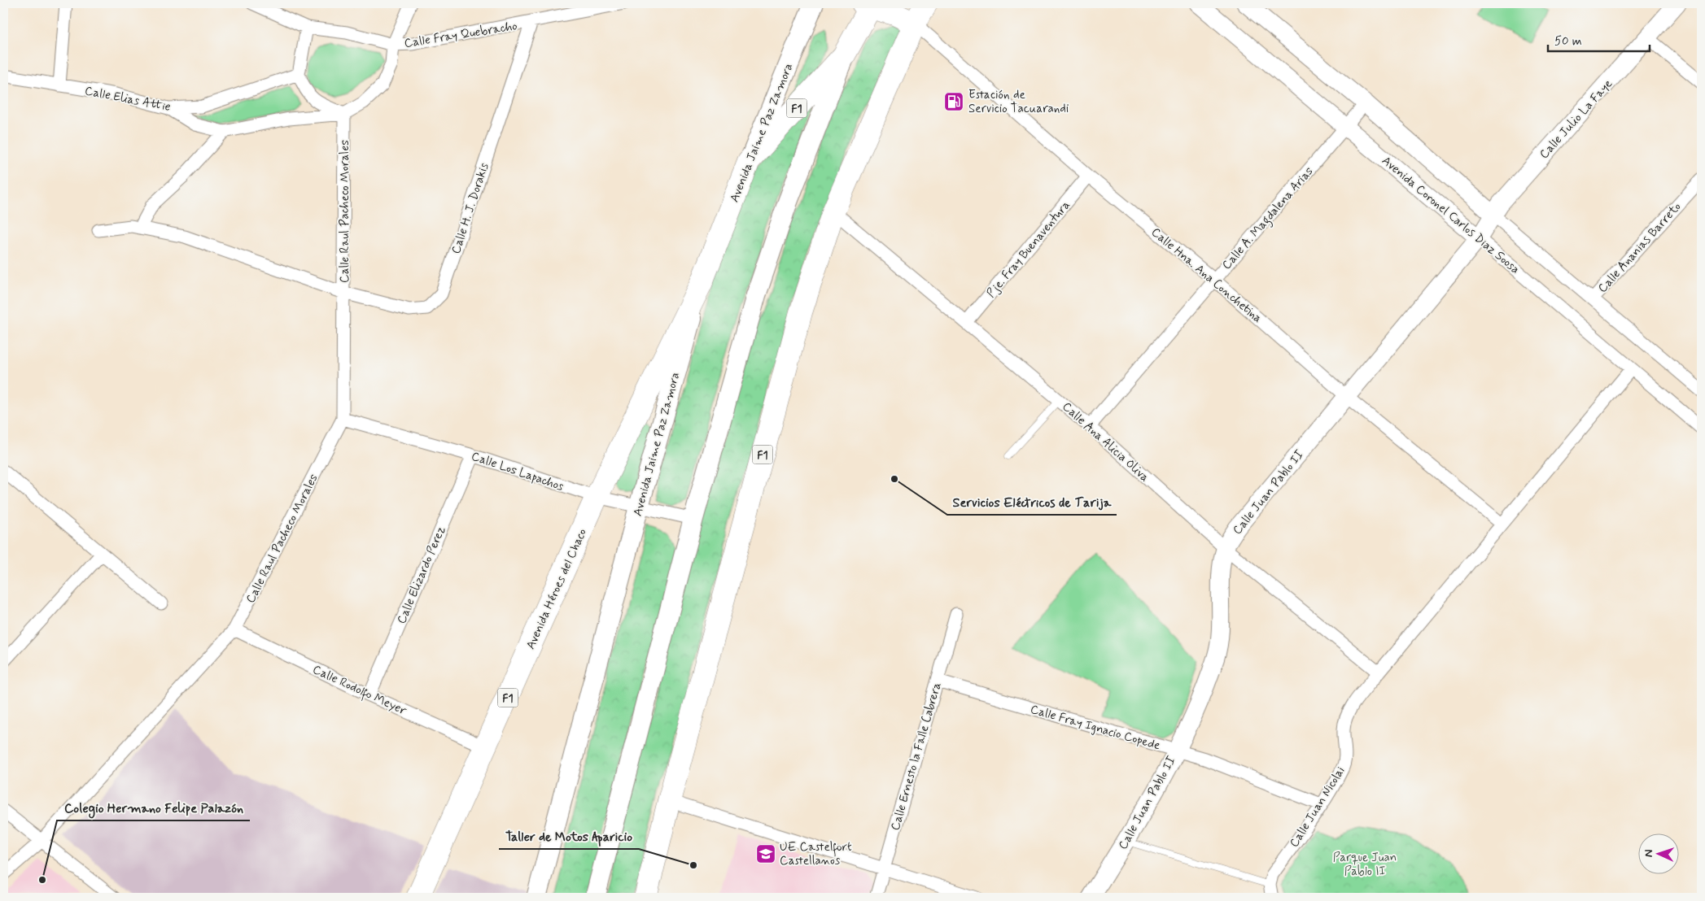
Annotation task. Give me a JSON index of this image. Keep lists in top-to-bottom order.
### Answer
{
  "streets": {
    "highway": ["F1", "Avenida Jaime Paz Zamora", "Avenida Héroes del Chaco"],
    "main road": ["Calle Julio La Faye", "Avenida Coronel Carlos Diaz Soosa", "Calle Juan Pablo II"],
    "street": [
      "Calle Fray Quebracho",
      "Calle Elias Attie",
      "Calle H. J. Dorakis",
      "Calle Raul Pacheco Morales",
      "Calle A. Magdalena Arias",
      "Calle Ananias Barreto",
      "Pje. Fray Buenaventura",
      "Calle Hna. Ana Conchetina",
      "Calle Ana Alicia Oliva",
      "Calle Los Lapachos",
      "Calle Elizardo Perez",
      "Calle Rodolfo Meyer",
      "Calle Fray Ignacio Copede",
      "Calle Ernesto la Falle Cabrera",
      "Calle Juan Nicolai"
    ]
  },
  "crossings": [
    ["Calle Fray Quebracho", "Calle Elias Attie"],
    ["Calle Fray Quebracho", "Calle H. J. Dorakis"],
    ["Calle Fray Quebracho", "Calle Raul Pacheco Morales"],
    ["Calle Elias Attie", "Calle Raul Pacheco Morales"],
    ["F1", "Avenida Jaime Paz Zamora"],
    ["F1", "Calle Hna. Ana Conchetina"],
    ["F1", "Calle Ana Alicia Oliva"],
    ["Calle Julio La Faye", "Avenida Coronel Carlos Diaz Soosa"],
    ["Calle Julio La Faye", "Calle Juan Pablo II"],
    ["Avenida Jaime Paz Zamora", "Calle Los Lapachos"],
    ["Avenida Jaime Paz Zamora", "Avenida Héroes del Chaco"],
    ["Calle H. J. Dorakis", "Calle Raul Pacheco Morales"],
    ["Calle Raul Pacheco Morales", "Calle Los Lapachos"],
    ["Calle Raul Pacheco Morales", "Calle Rodolfo Meyer"],
    ["Avenida Coronel Carlos Diaz Soosa", "Calle A. Magdalena Arias"],
    ["Avenida Coronel Carlos Diaz Soosa", "Calle Juan Pablo II"],
    ["Avenida Coronel Carlos Diaz Soosa", "Calle Juan Nicolai"],
    ["Calle A. Magdalena Arias", "Calle Hna. Ana Conchetina"],
    ["Calle A. Magdalena Arias", "Calle Ana Alicia Oliva"],
    ["Pje. Fray Buenaventura", "Calle Hna. Ana Conchetina"],
    ["Pje. Fray Buenaventura", "Calle Ana Alicia Oliva"],
    ["Calle Hna. Ana Conchetina", "Calle Juan Pablo II"],
    ["Calle Hna. Ana Conchetina", "Calle Juan Nicolai"],
    ["Calle Ana Alicia Oliva", "Calle Juan Pablo II"],
    ["Calle Ana Alicia Oliva", "Calle Juan Nicolai"],
    ["Calle Los Lapachos", "Calle Elizardo Perez"],
    ["Calle Los Lapachos", "Avenida Héroes del Chaco"],
    ["Calle Juan Pablo II", "Calle Fray Ignacio Copede"],
    ["Calle Elizardo Perez", "Calle Rodolfo Meyer"],
    ["Avenida Héroes del Chaco", "Calle Rodolfo Meyer"],
    ["Calle Fray Ignacio Copede", "Calle Ernesto la Falle Cabrera"],
    ["Calle Fray Ignacio Copede", "Calle Juan Nicolai"]
  ],
  "parks": ["Parque Juan Pablo II"],
  "places": {
    "fuel station": ["Estación de Servicio Tacuarandi"],
    "other": ["Servicios Eléctricos de Tarija", "Taller de Motos Aparicio", "Colegio Hermano Felipe Palazón"],
    "school or university": ["UE Castelfort Castellanos"]
  },
  "scale_bar": "50 m",
  "north": "left"
}
